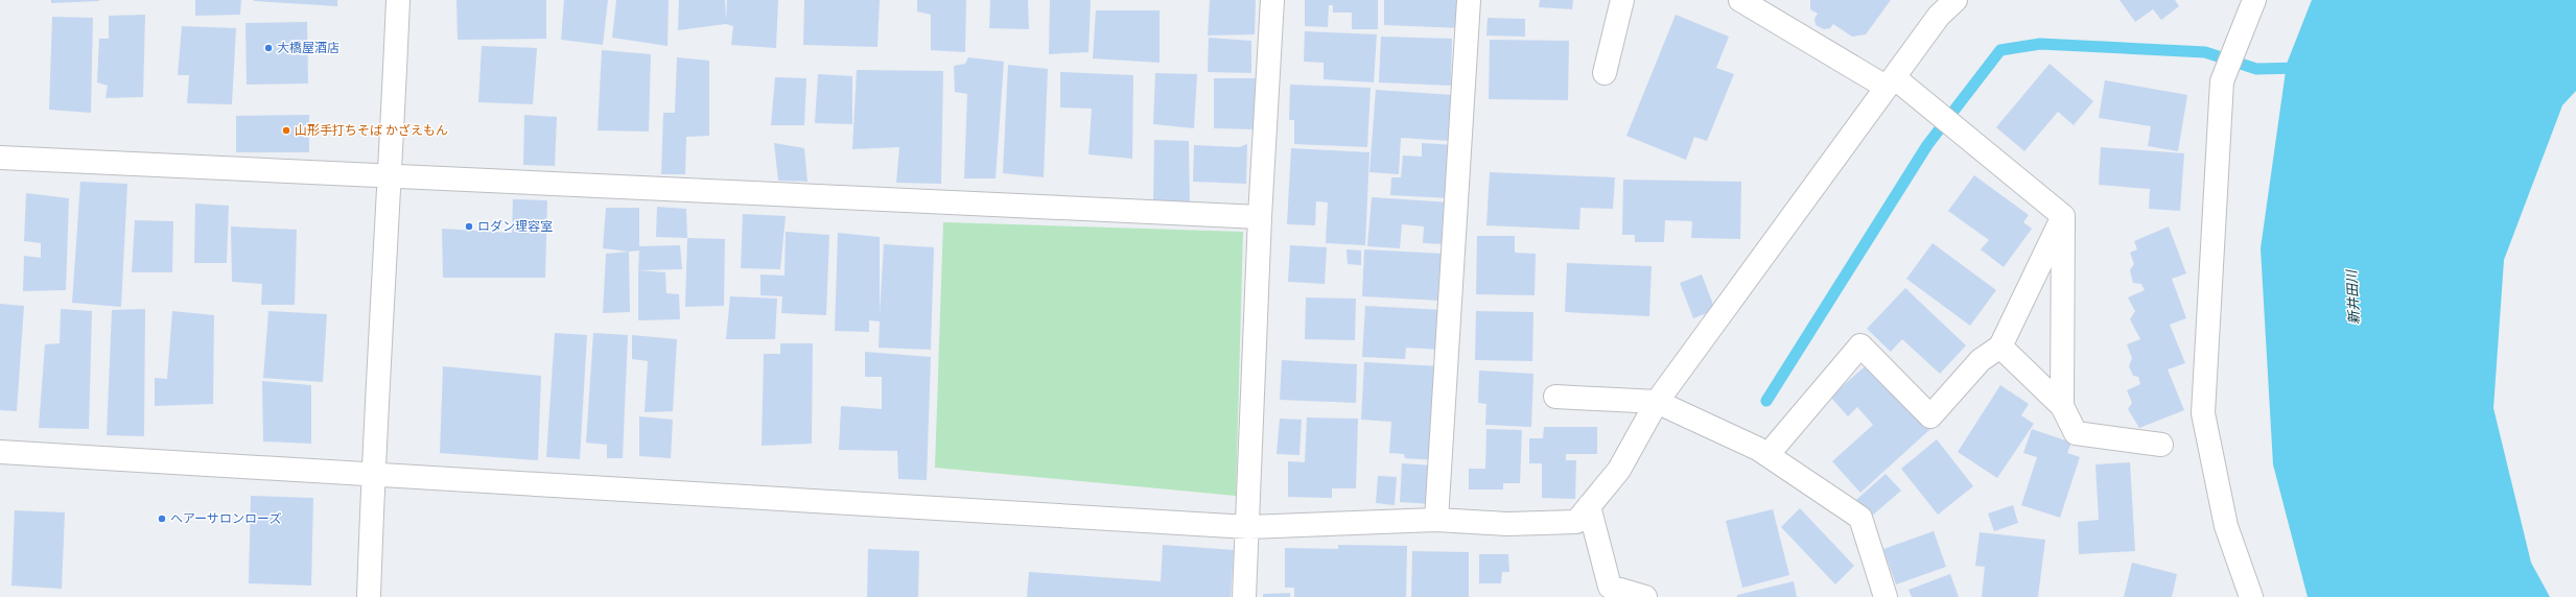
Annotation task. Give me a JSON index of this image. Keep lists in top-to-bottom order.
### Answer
{
  "water": ["新井田川"],
  "places": [
    "大橋屋酒店",
    "山形手打ちそば かざえもん",
    "ロダン理容室",
    "ヘアーサロンローズ"
  ]
}
